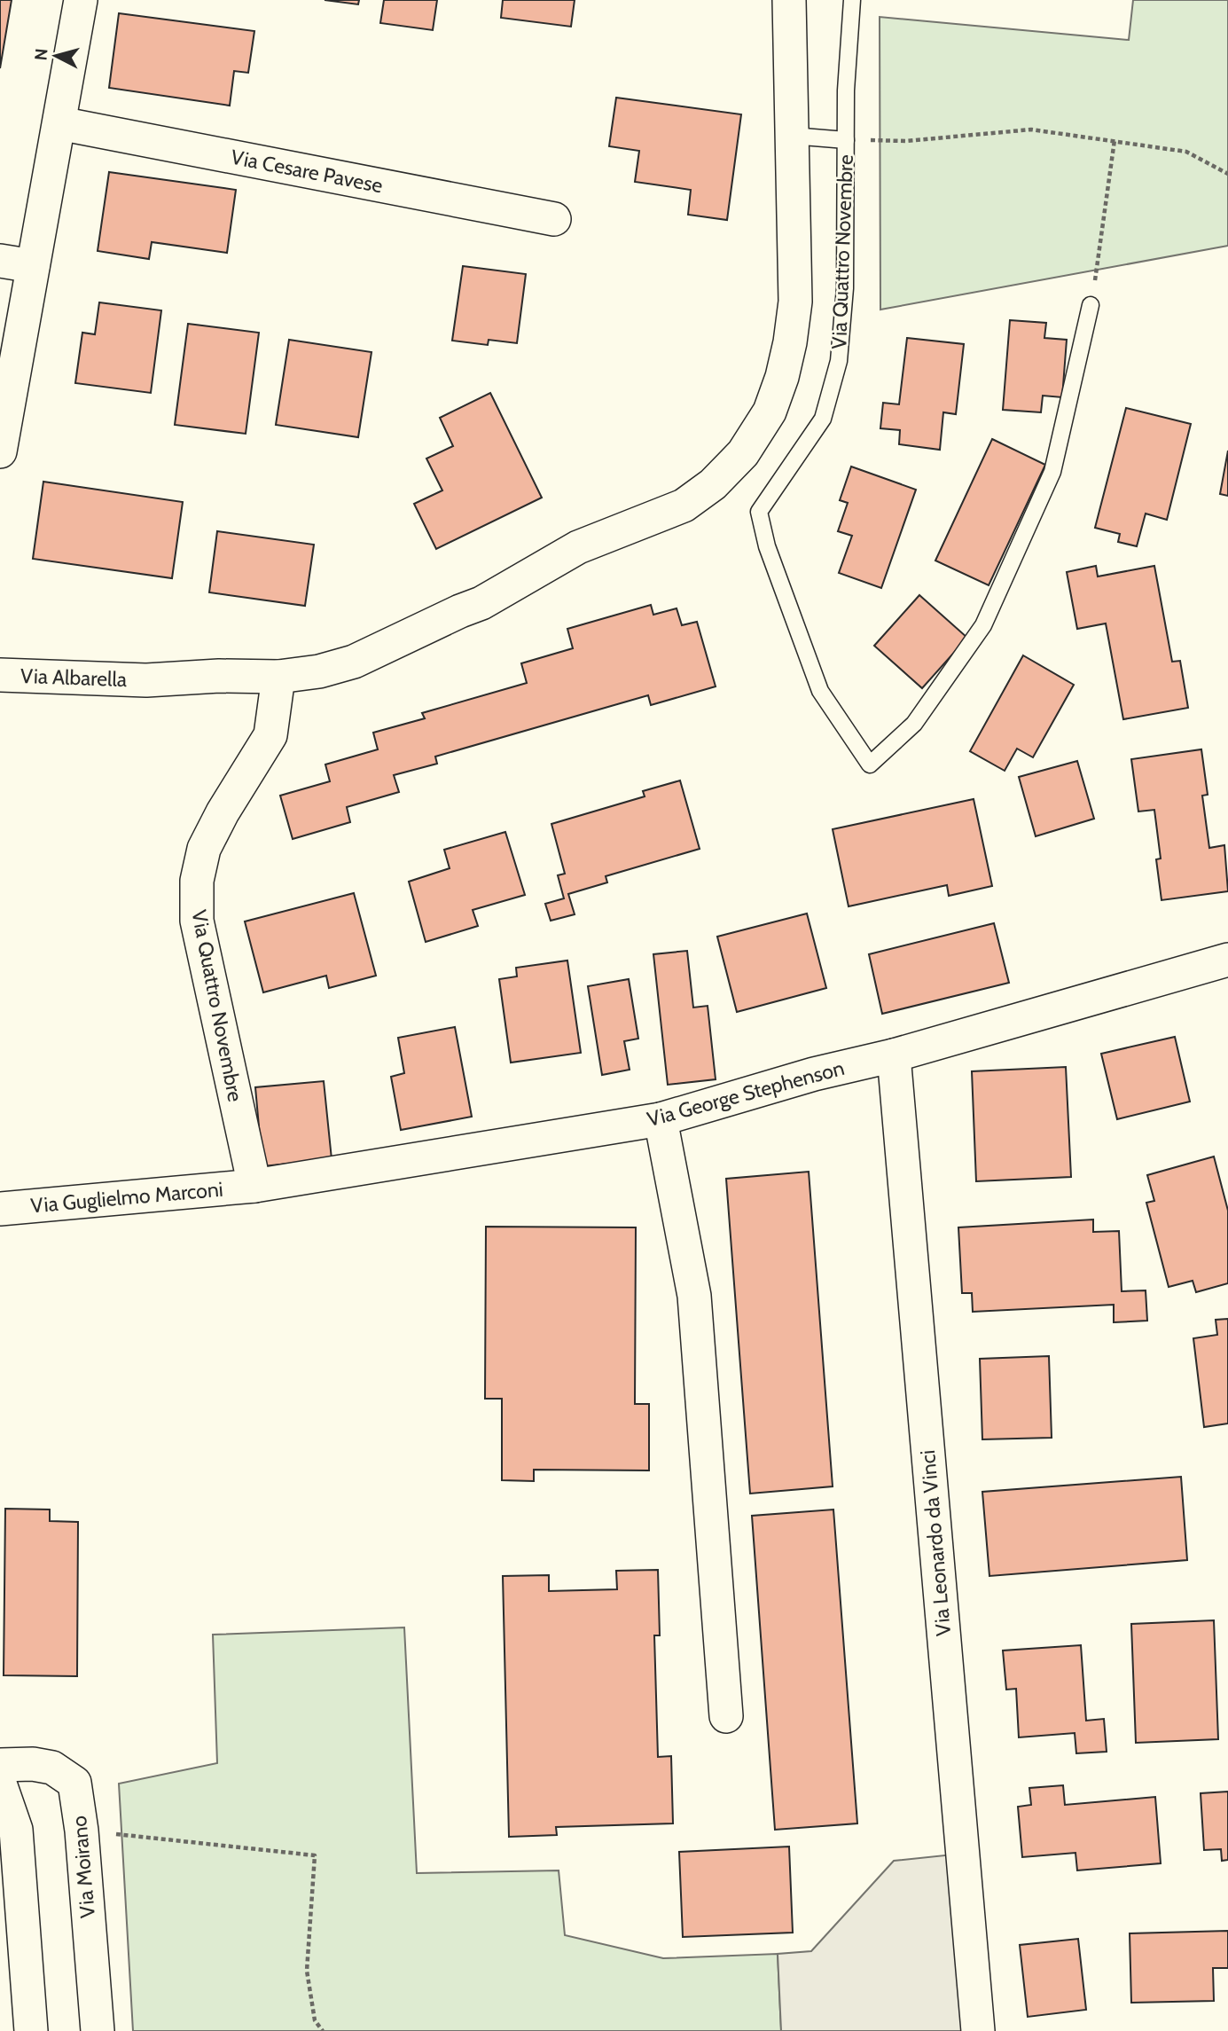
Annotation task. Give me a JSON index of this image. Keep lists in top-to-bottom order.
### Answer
{
  "streets": {
    "street": [
      "Via Cesare Pavese",
      "Via Quattro Novembre",
      "Via Albarella",
      "Via George Stephenson",
      "Via Guglielmo Marconi",
      "Via Leonardo da Vinci",
      "Via Moirano"
    ]
  },
  "crossings": [
    ["Via Quattro Novembre", "Via Albarella"],
    ["Via Quattro Novembre", "Via George Stephenson"],
    ["Via Quattro Novembre", "Via Guglielmo Marconi"],
    ["Via George Stephenson", "Via Guglielmo Marconi"],
    ["Via George Stephenson", "Via Leonardo da Vinci"]
  ],
  "north": "left"
}
